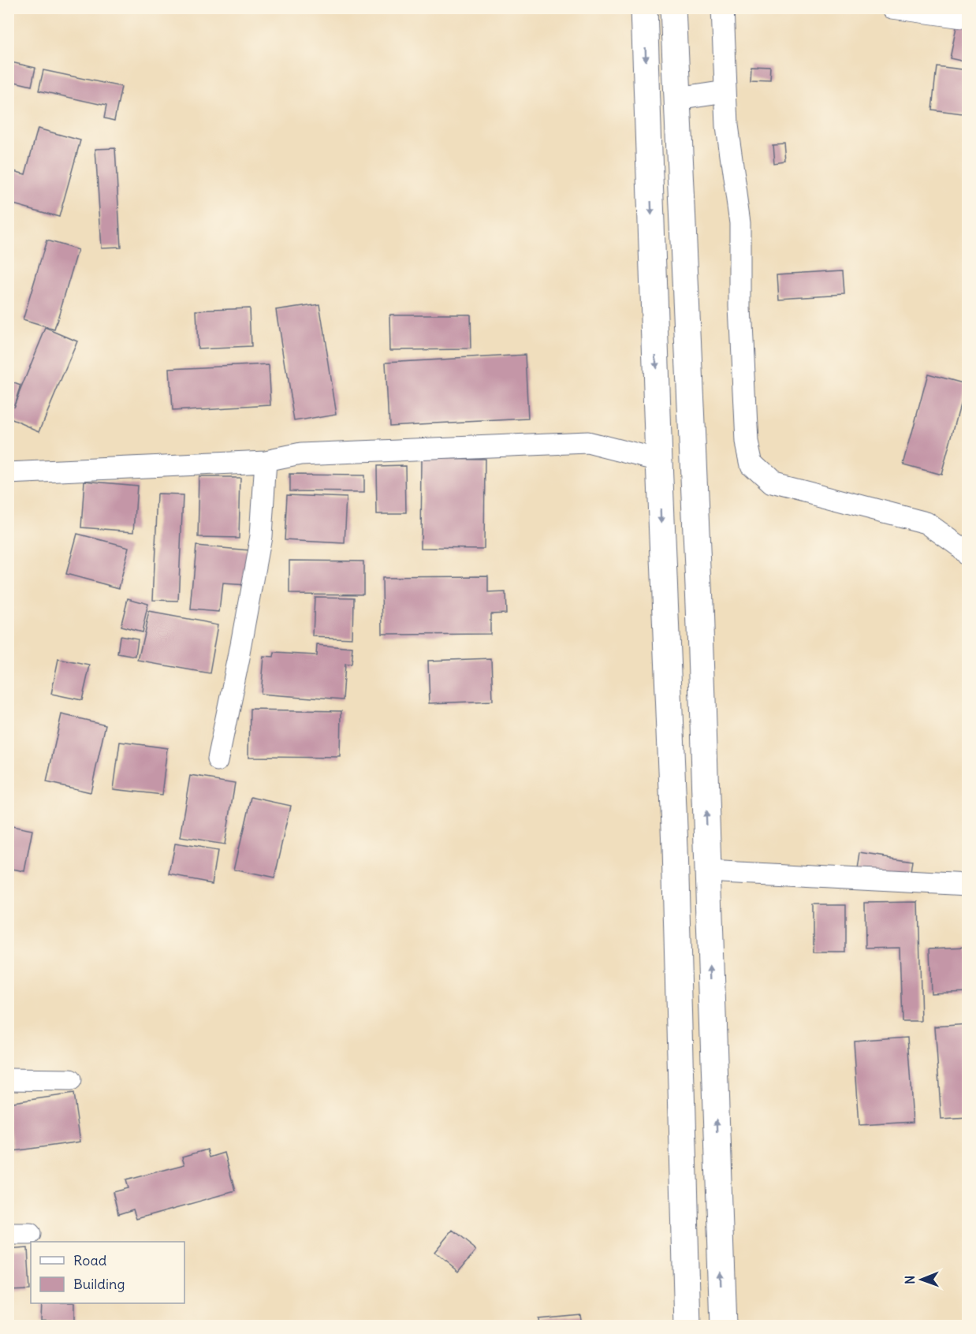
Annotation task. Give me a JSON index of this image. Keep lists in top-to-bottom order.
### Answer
{
  "legend": ["Road", "Building"],
  "north": "left"
}
